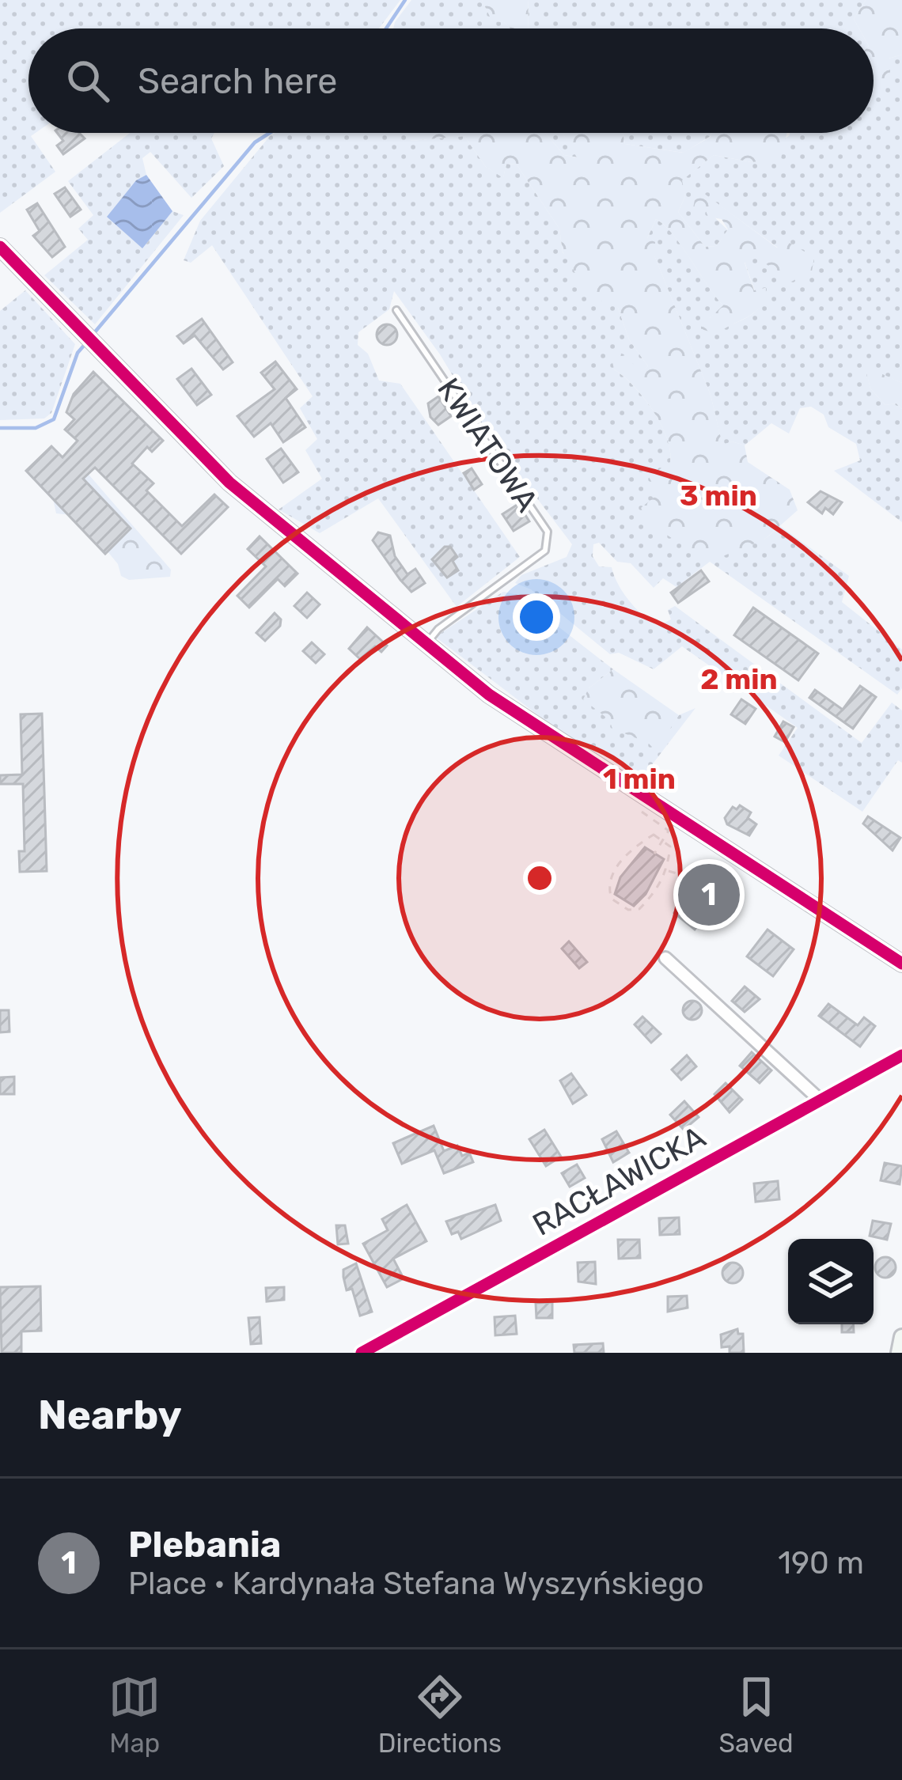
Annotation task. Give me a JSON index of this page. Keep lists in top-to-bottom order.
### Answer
{
  "streets": {
    "street": ["RACŁAWICKA"],
    "lane": ["KWIATOWA"]
  },
  "page": {
    "search": "Search here",
    "pins": "1",
    "heading": "Nearby",
    "list": [
      {
        "mark": "1",
        "name": "Plebania",
        "note": "Place · Kardynała Stefana Wyszyńskiego",
        "value": "190 m"
      }
    ],
    "nav": ["Map", "Directions", "Saved"]
  },
  "rings": ["3 min", "2 min", "1 min"]
}
